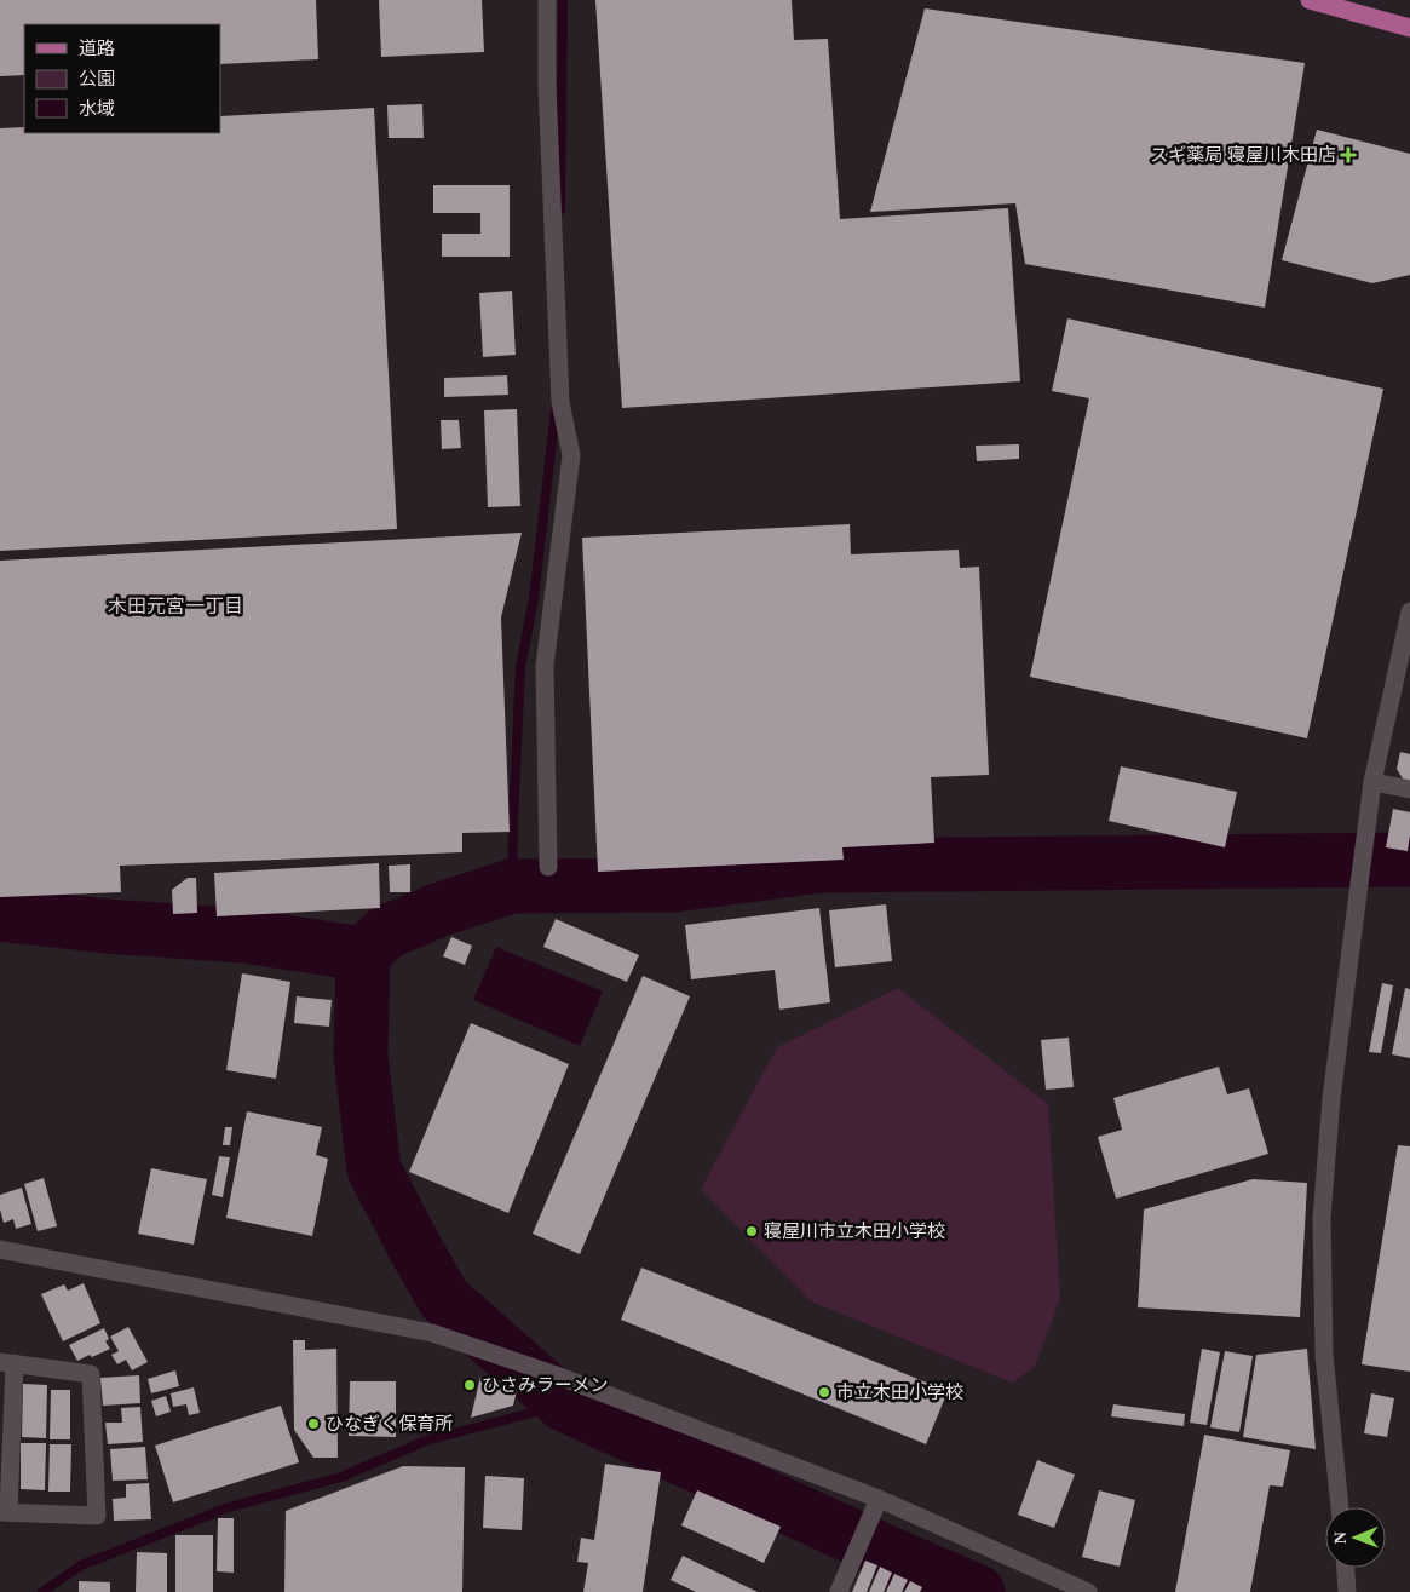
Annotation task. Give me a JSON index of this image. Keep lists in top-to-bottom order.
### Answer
{
  "districts": ["木田元宮一丁目"],
  "places": {
    "health": ["スギ薬局 寝屋川木田店"],
    "other": [
      "寝屋川市立木田小学校",
      "ひさみラーメン",
      "市立木田小学校",
      "ひなぎく保育所"
    ]
  },
  "legend": ["道路", "公園", "水域"],
  "north": "left"
}
